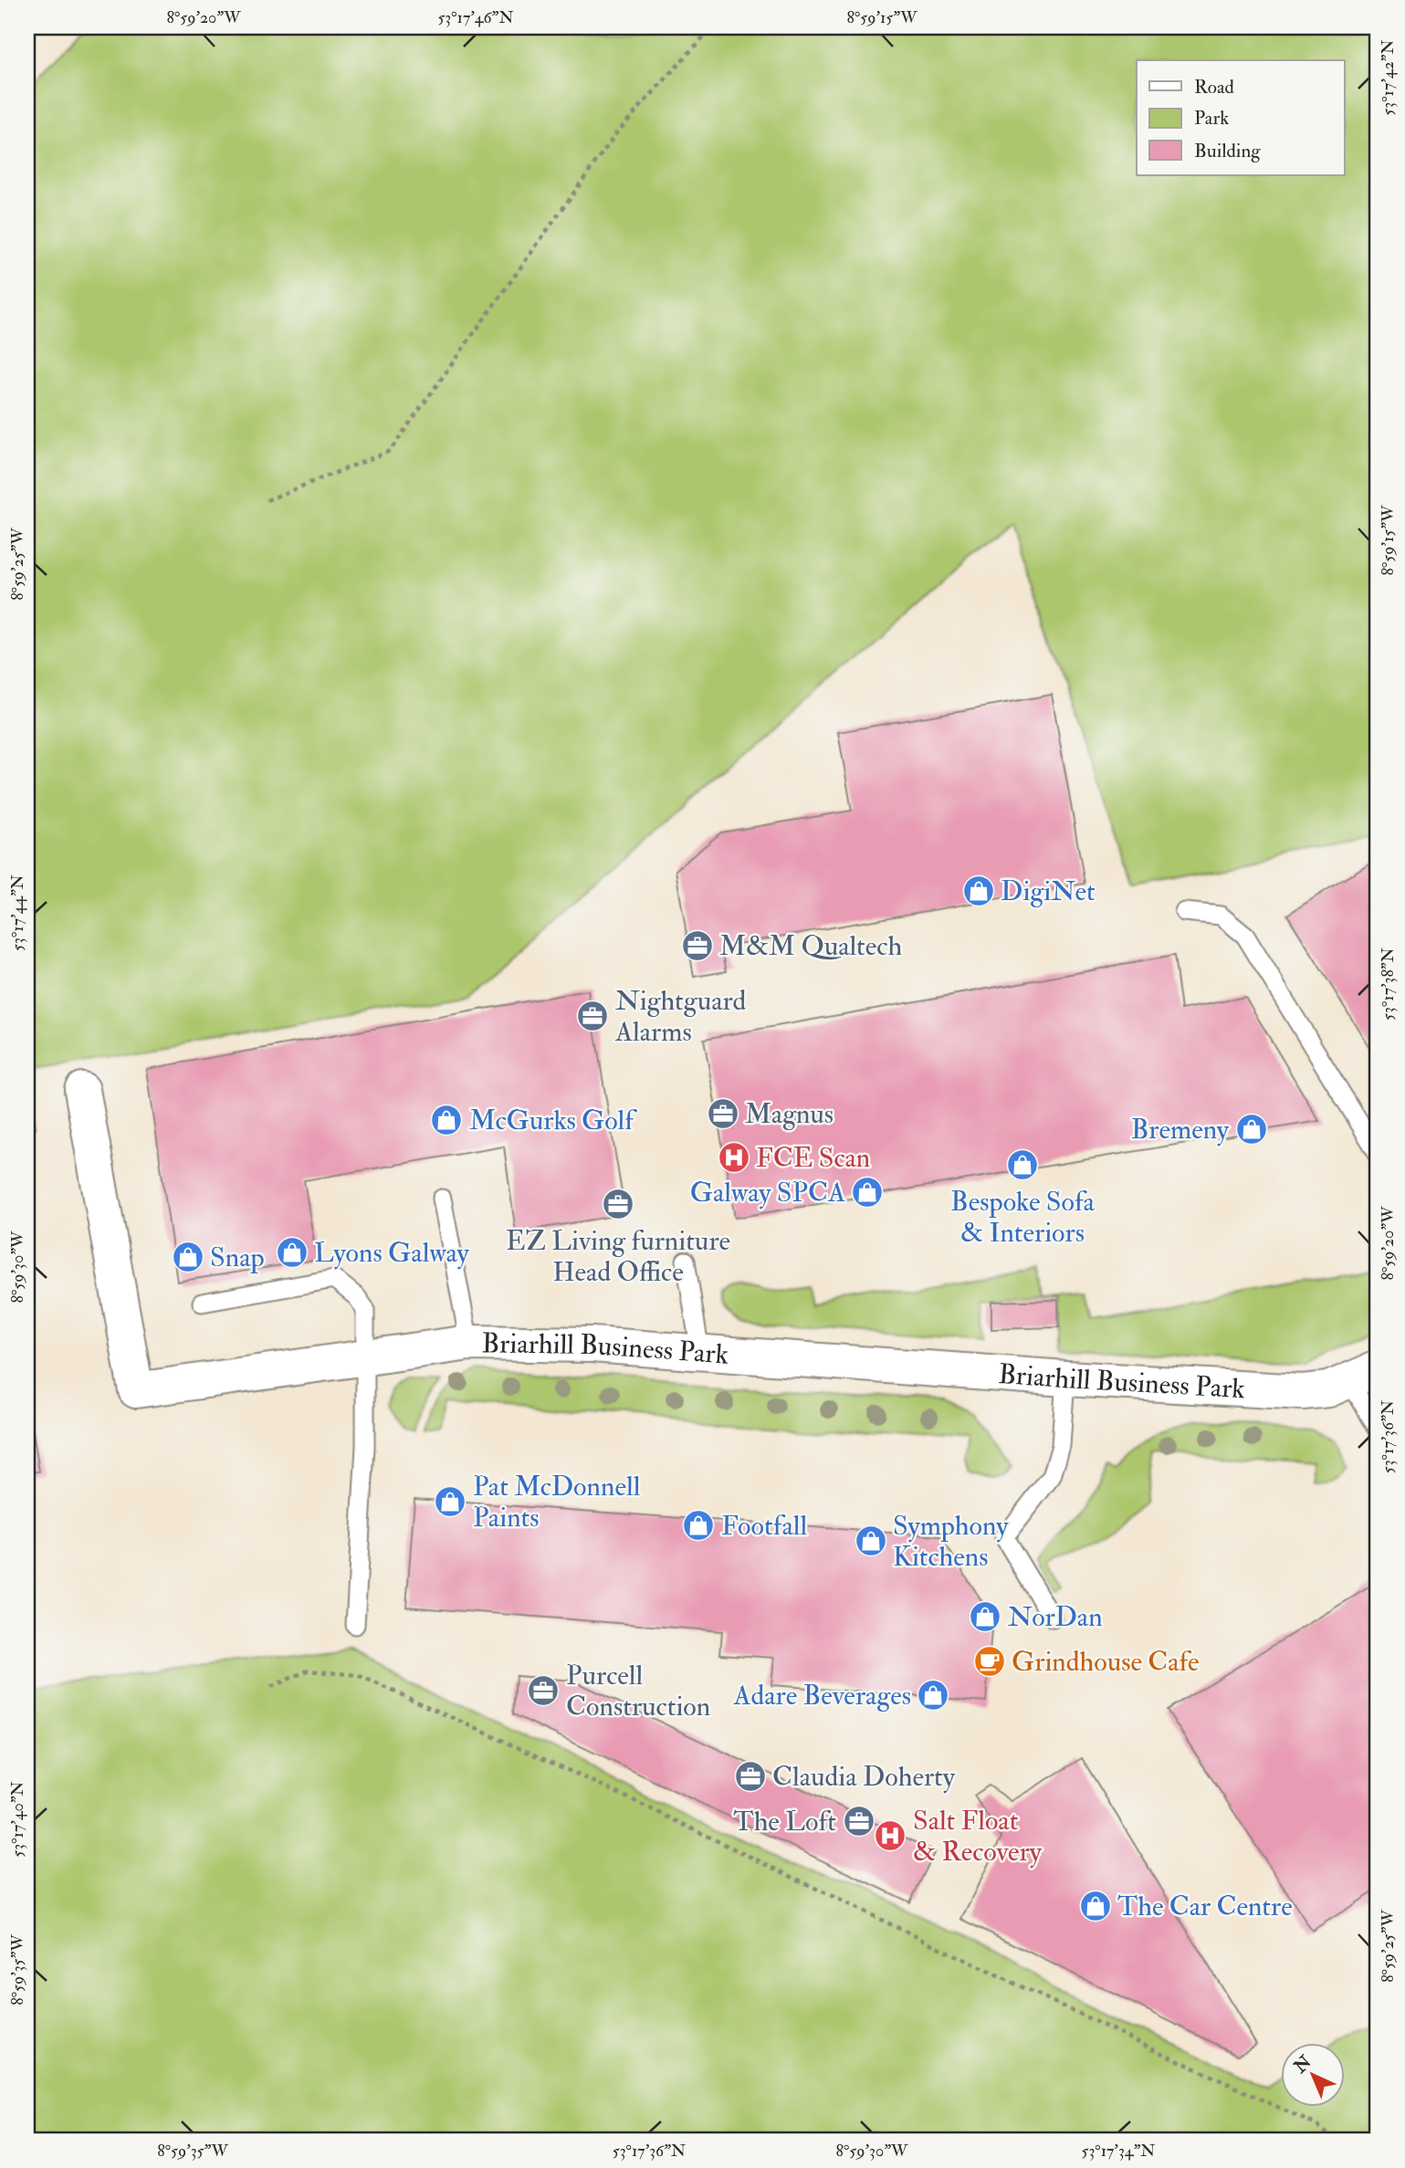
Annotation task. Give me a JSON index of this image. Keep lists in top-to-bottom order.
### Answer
{
  "streets": {
    "street": ["Briarhill Business Park"]
  },
  "places": {
    "shop": [
      "DigiNet",
      "McGurks Golf",
      "Bremeny",
      "Bespoke Sofa & Interiors",
      "Galway SPCA",
      "Lyons Galway",
      "Snap",
      "Pat McDonnell Paints",
      "Footfall",
      "Symphony Kitchens",
      "NorDan",
      "Adare Beverages",
      "The Car Centre"
    ],
    "office": [
      "M&M Qualtech",
      "Nightguard Alarms",
      "Magnus",
      "EZ Living furniture Head Office",
      "Purcell Construction",
      "Claudia Doherty",
      "The Loft"
    ],
    "hospital": ["FCE Scan", "Salt Float & Recovery"],
    "cafe": ["Grindhouse Cafe"]
  },
  "legend": ["Road", "Park", "Building"],
  "north": "top left",
  "coordinates": [
    "8°59'20\"W",
    "53°17'46\"N",
    "8°59'15\"W",
    "53°17'42\"N",
    "8°59'25\"W",
    "53°17'44\"N",
    "53°17'38\"N",
    "8°59'30\"W",
    "53°17'36\"N",
    "53°17'40\"N",
    "8°59'35\"W",
    "53°17'34\"N"
  ]
}
